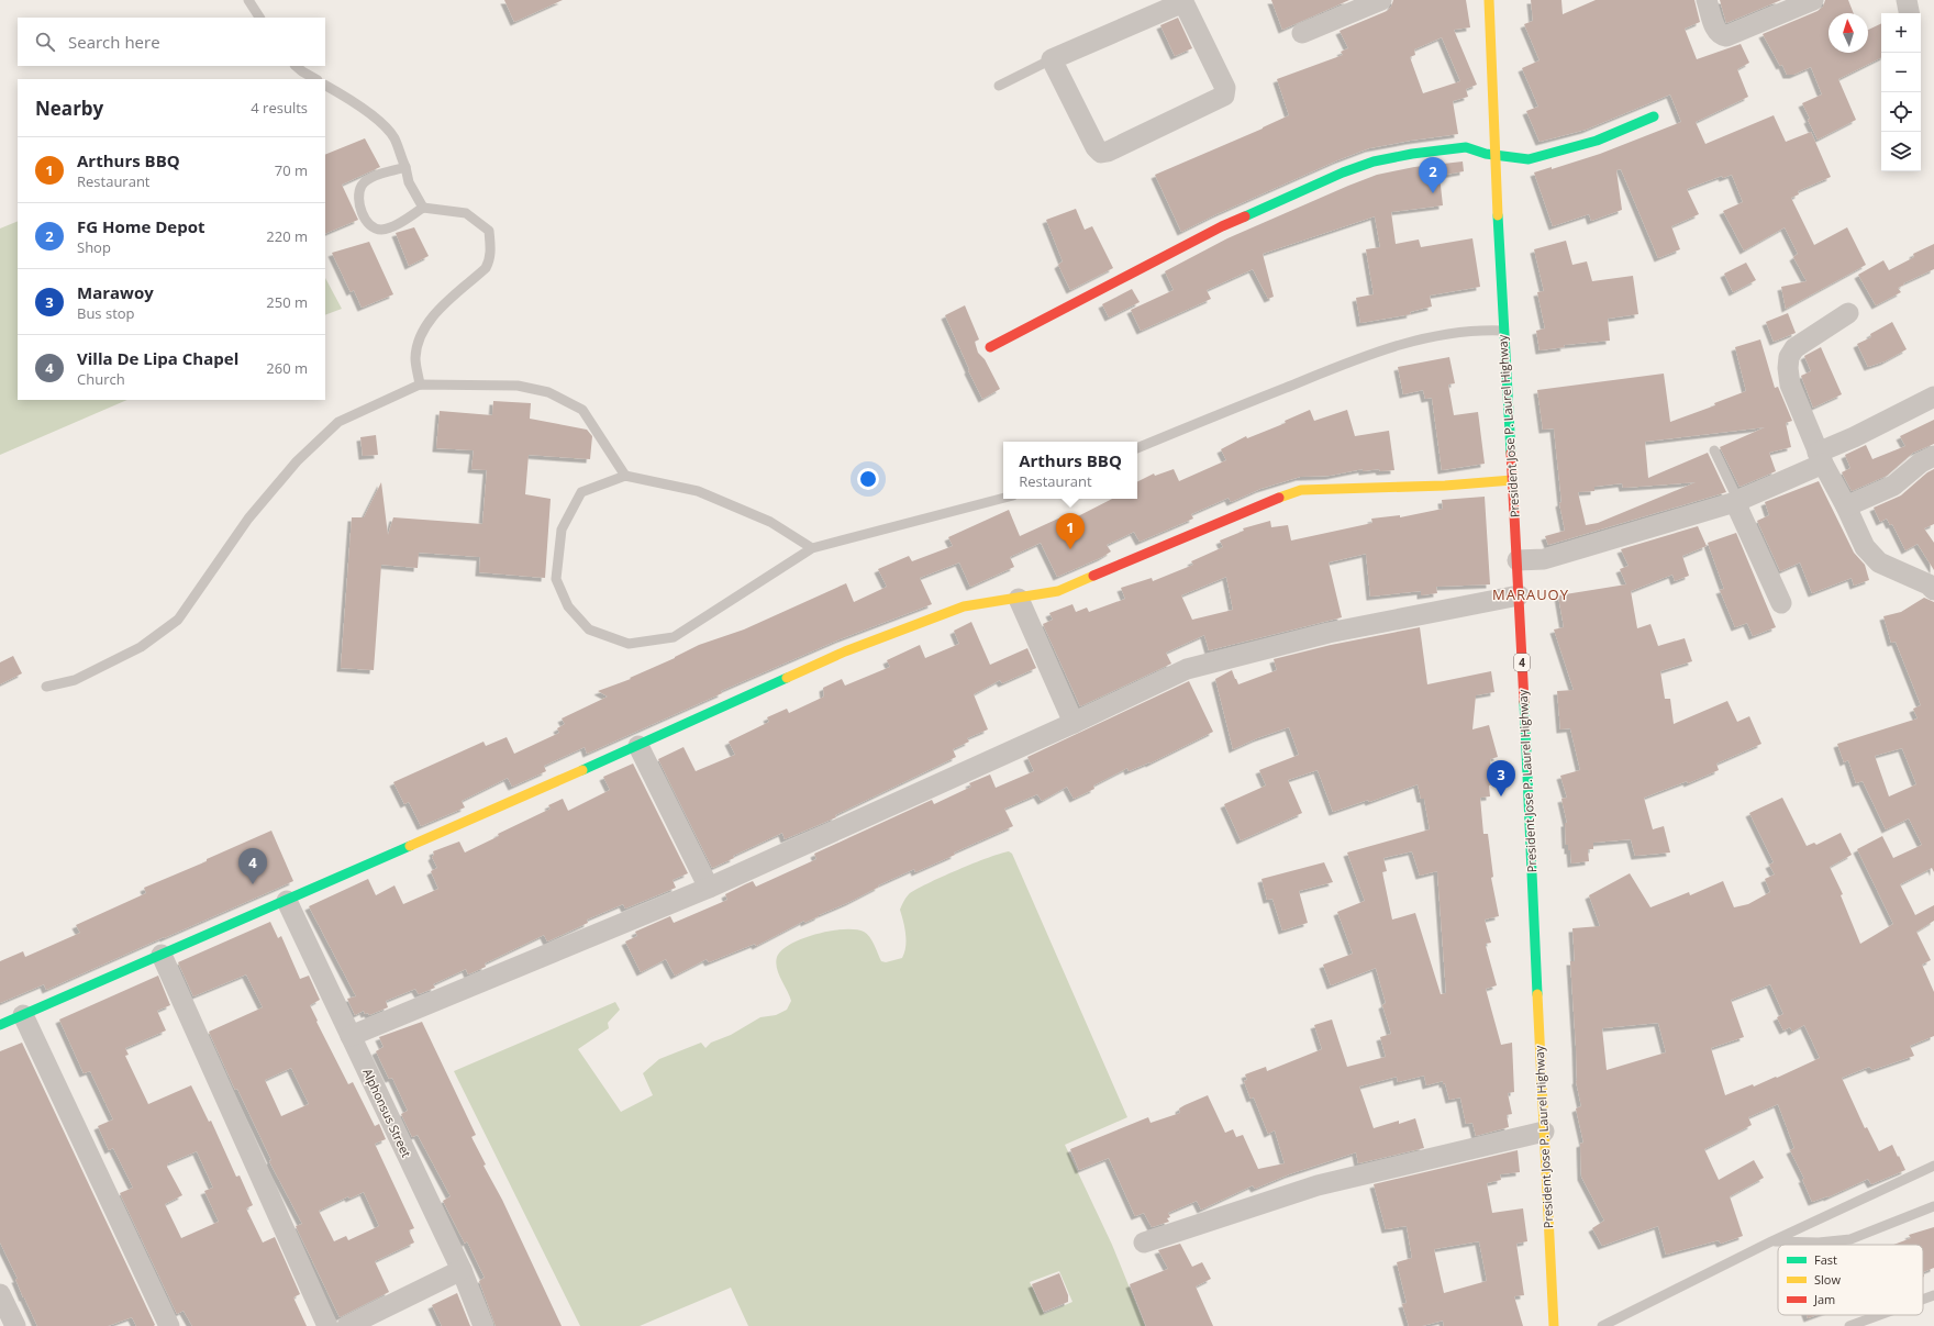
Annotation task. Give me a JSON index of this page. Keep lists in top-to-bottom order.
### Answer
{
  "streets": {
    "street": ["President Jose P. Laurel Highway", "4", "Alphonsus Street"]
  },
  "districts": ["MARAUOY"],
  "legend": ["Fast", "Slow", "Jam"],
  "north": "top",
  "page": {
    "map_buttons": ["+", "−"],
    "search": "Search here",
    "heading": ["Nearby", "4 results"],
    "list": [
      {
        "mark": "1",
        "name": "Arthurs BBQ",
        "note": "Restaurant",
        "value": "70 m"
      },
      {
        "mark": "2",
        "name": "FG Home Depot",
        "note": "Shop",
        "value": "220 m"
      },
      {
        "mark": "3",
        "name": "Marawoy",
        "note": "Bus stop",
        "value": "250 m"
      },
      {
        "mark": "4",
        "name": "Villa De Lipa Chapel",
        "note": "Church",
        "value": "260 m"
      }
    ],
    "pins": [
      "2",
      "1",
      "3",
      "4"
    ],
    "popup": ["Arthurs BBQ", "Restaurant"]
  }
}
